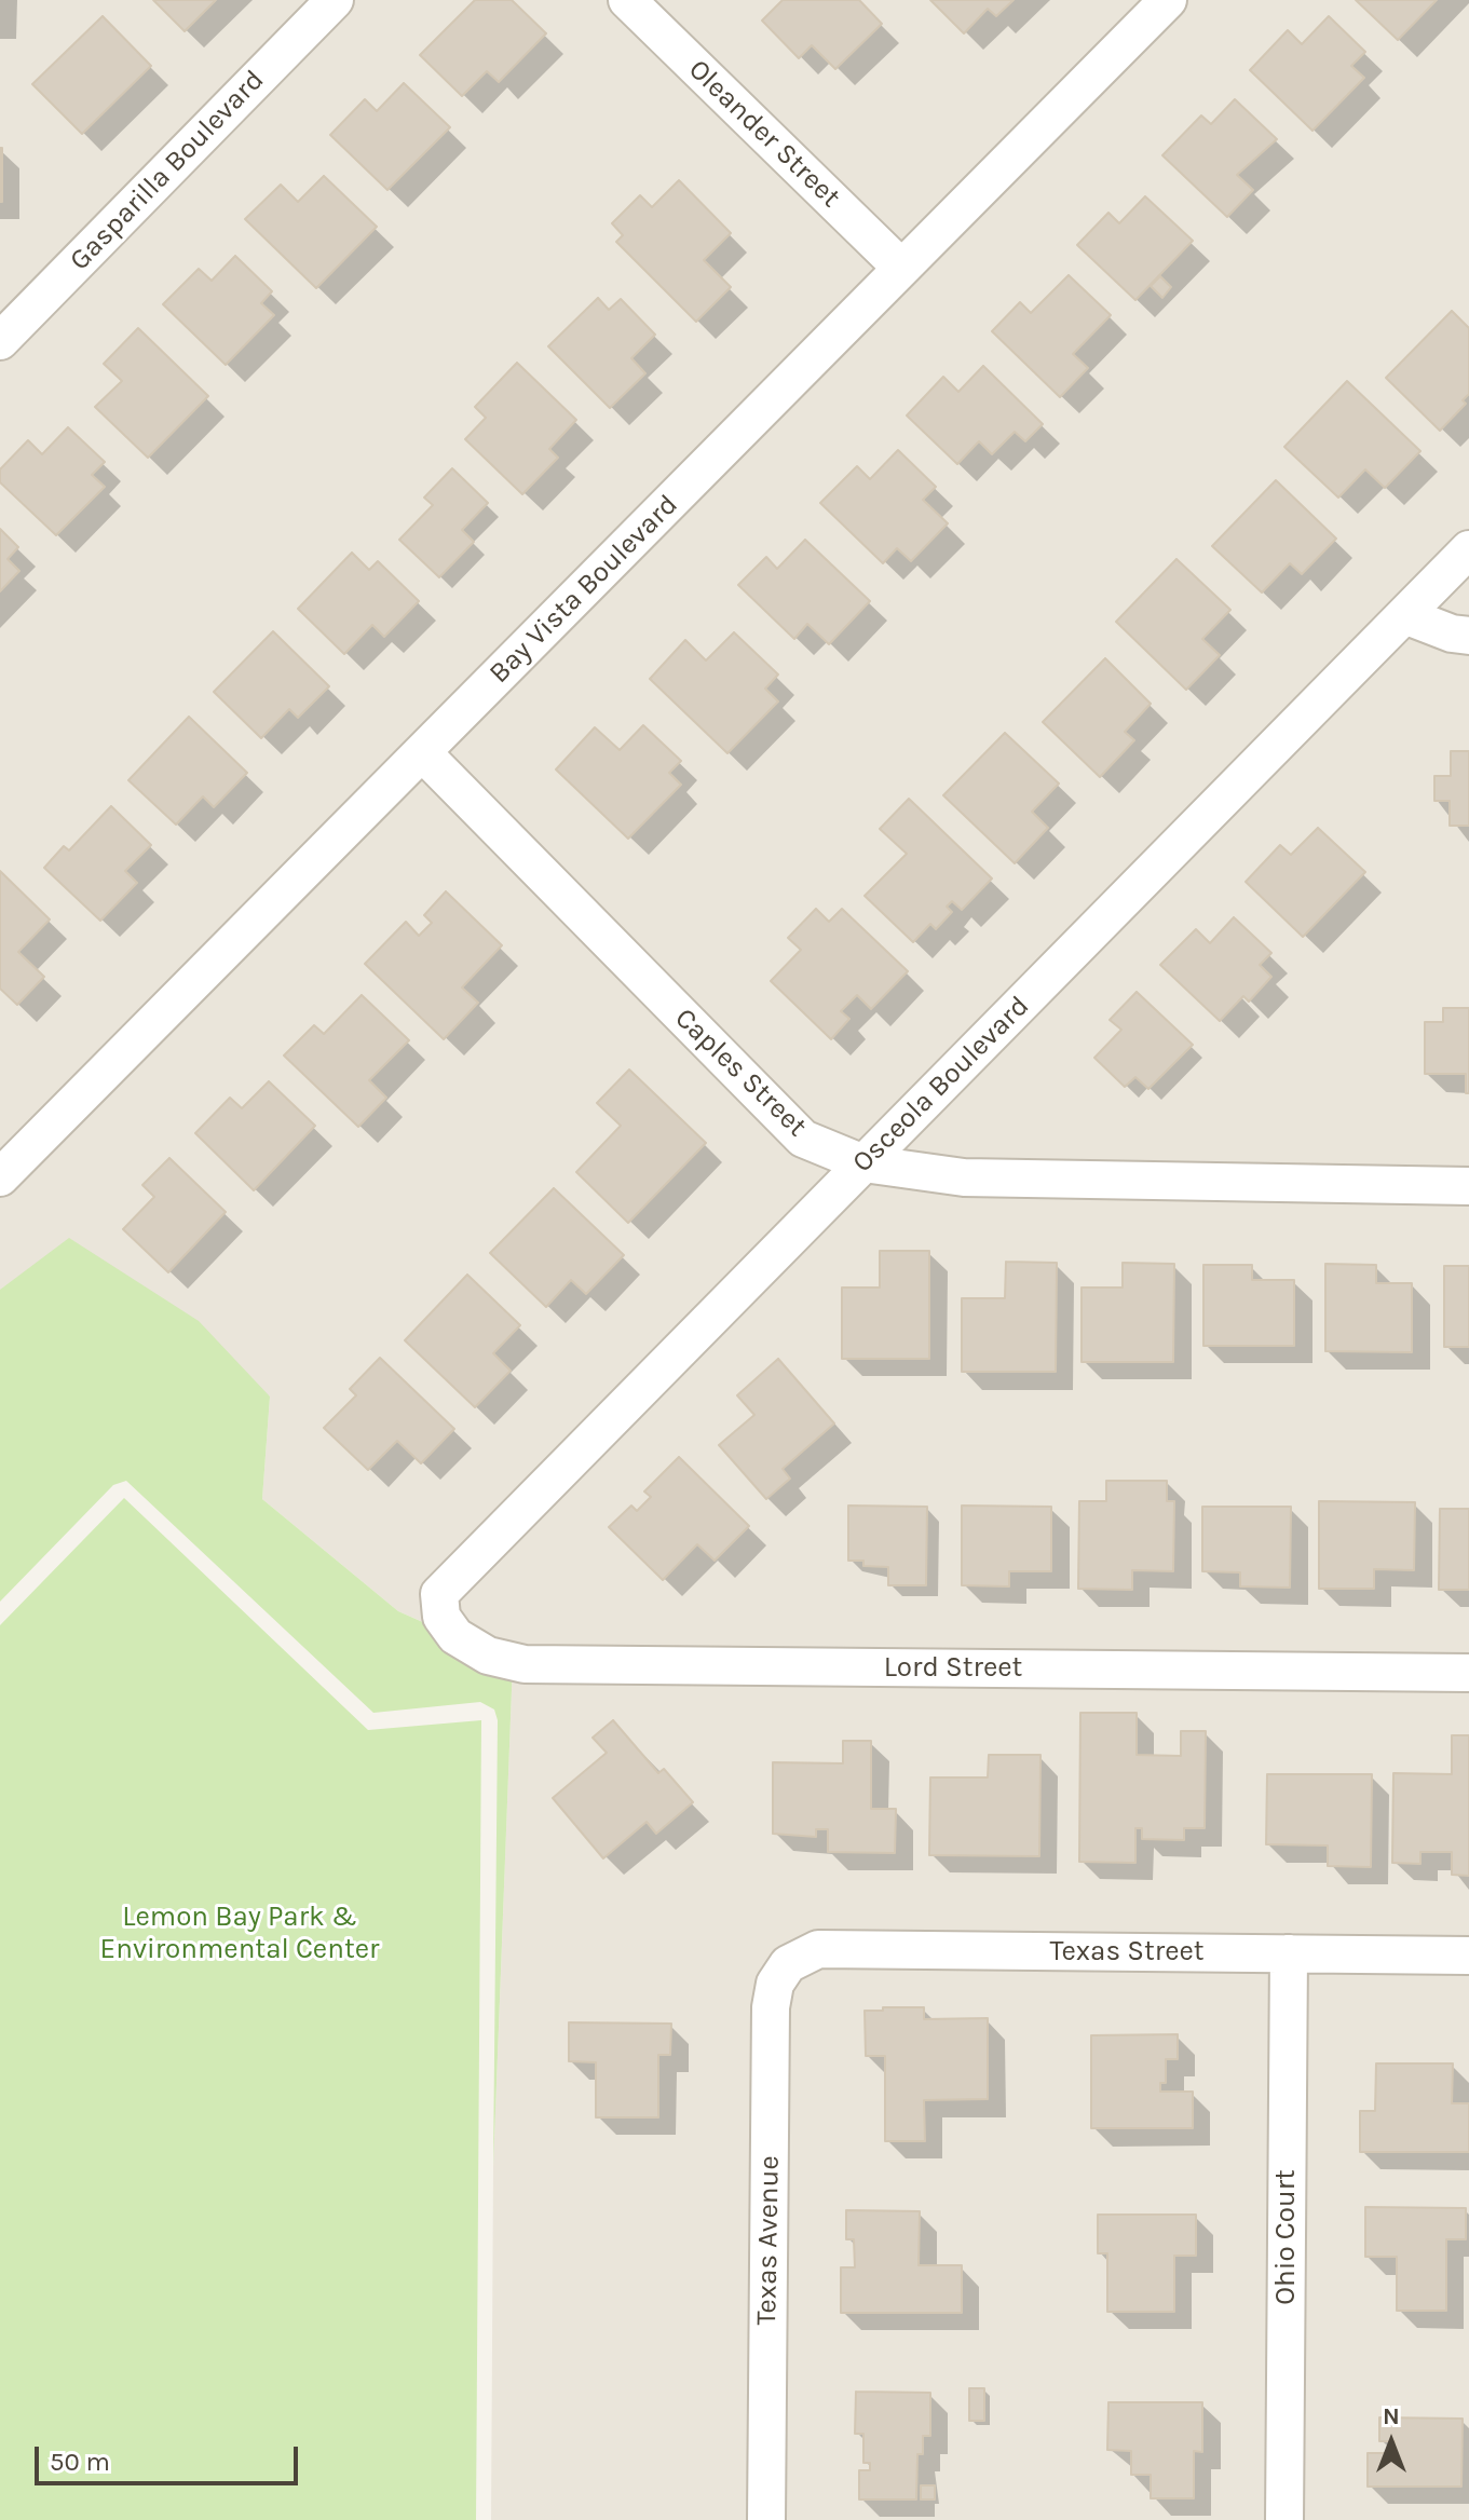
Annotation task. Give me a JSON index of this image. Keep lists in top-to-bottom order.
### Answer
{
  "streets": {
    "street": [
      "Oleander Street",
      "Gasparilla Boulevard",
      "Bay Vista Boulevard",
      "Caples Street",
      "Osceola Boulevard",
      "Lord Street",
      "Texas Street",
      "Ohio Court",
      "Texas Avenue"
    ]
  },
  "crossings": [
    ["Oleander Street", "Bay Vista Boulevard"],
    ["Bay Vista Boulevard", "Caples Street"],
    ["Caples Street", "Osceola Boulevard"],
    ["Osceola Boulevard", "Lord Street"],
    ["Texas Street", "Ohio Court"],
    ["Texas Street", "Texas Avenue"]
  ],
  "parks": ["Lemon Bay Park & Environmental Center"],
  "scale_bar": "50 m",
  "north": "top"
}
